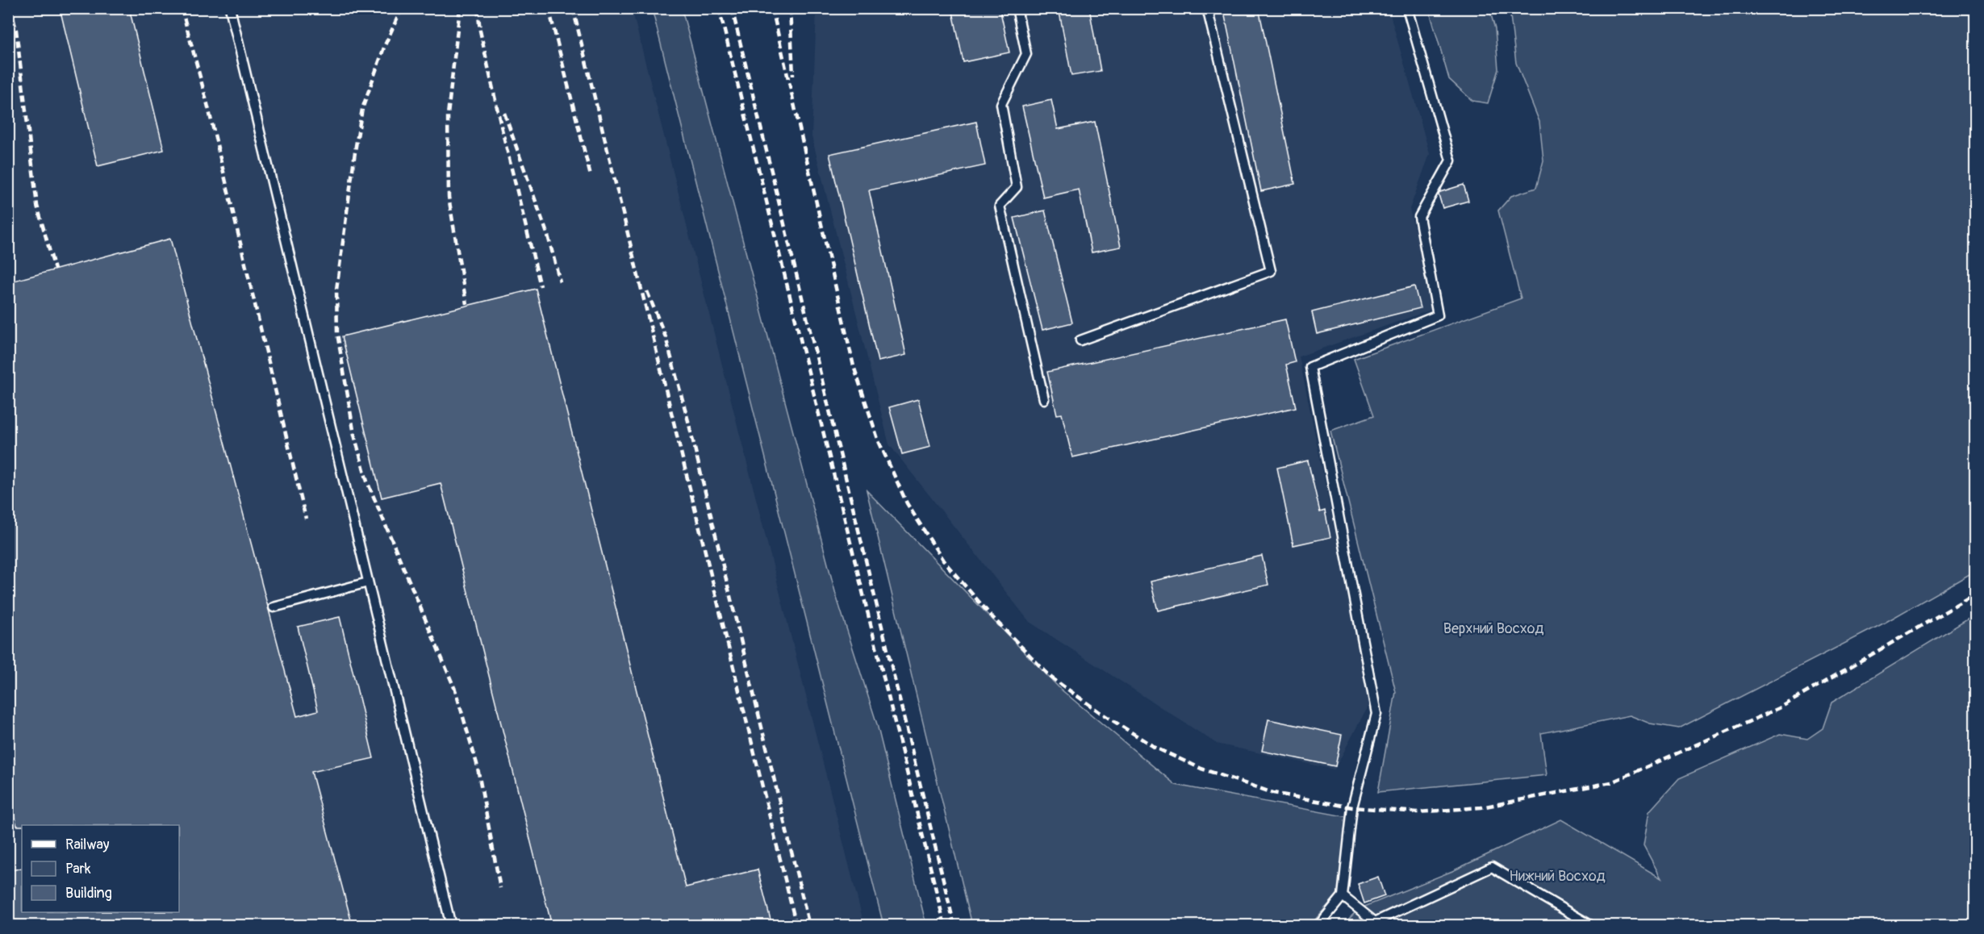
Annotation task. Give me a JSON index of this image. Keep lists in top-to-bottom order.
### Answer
{
  "parks": ["Верхний Восход", "Нижний Восход"],
  "legend": ["Railway", "Park", "Building"]
}
